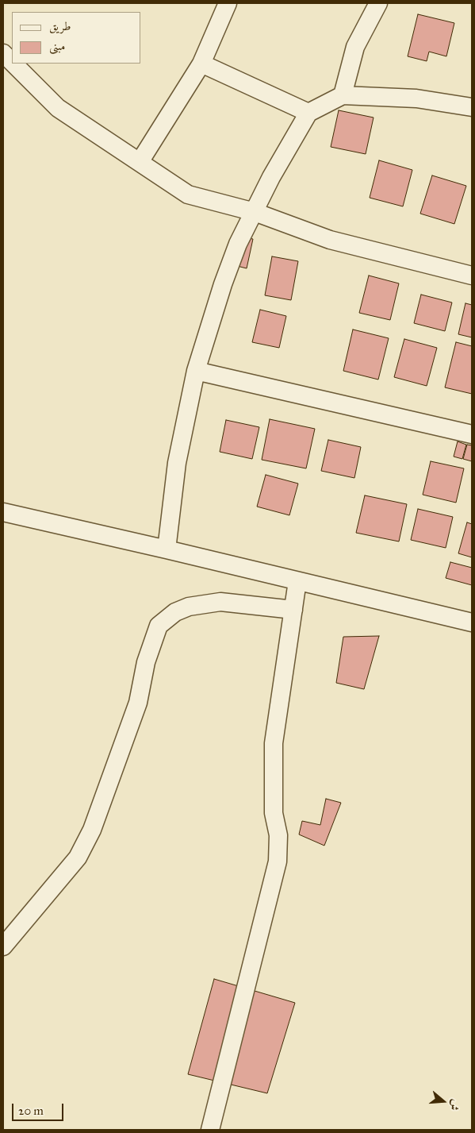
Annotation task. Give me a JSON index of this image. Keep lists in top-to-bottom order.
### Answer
{
  "legend": ["طريق", "مبنى"],
  "scale_bar": "20 m",
  "north": "right"
}
